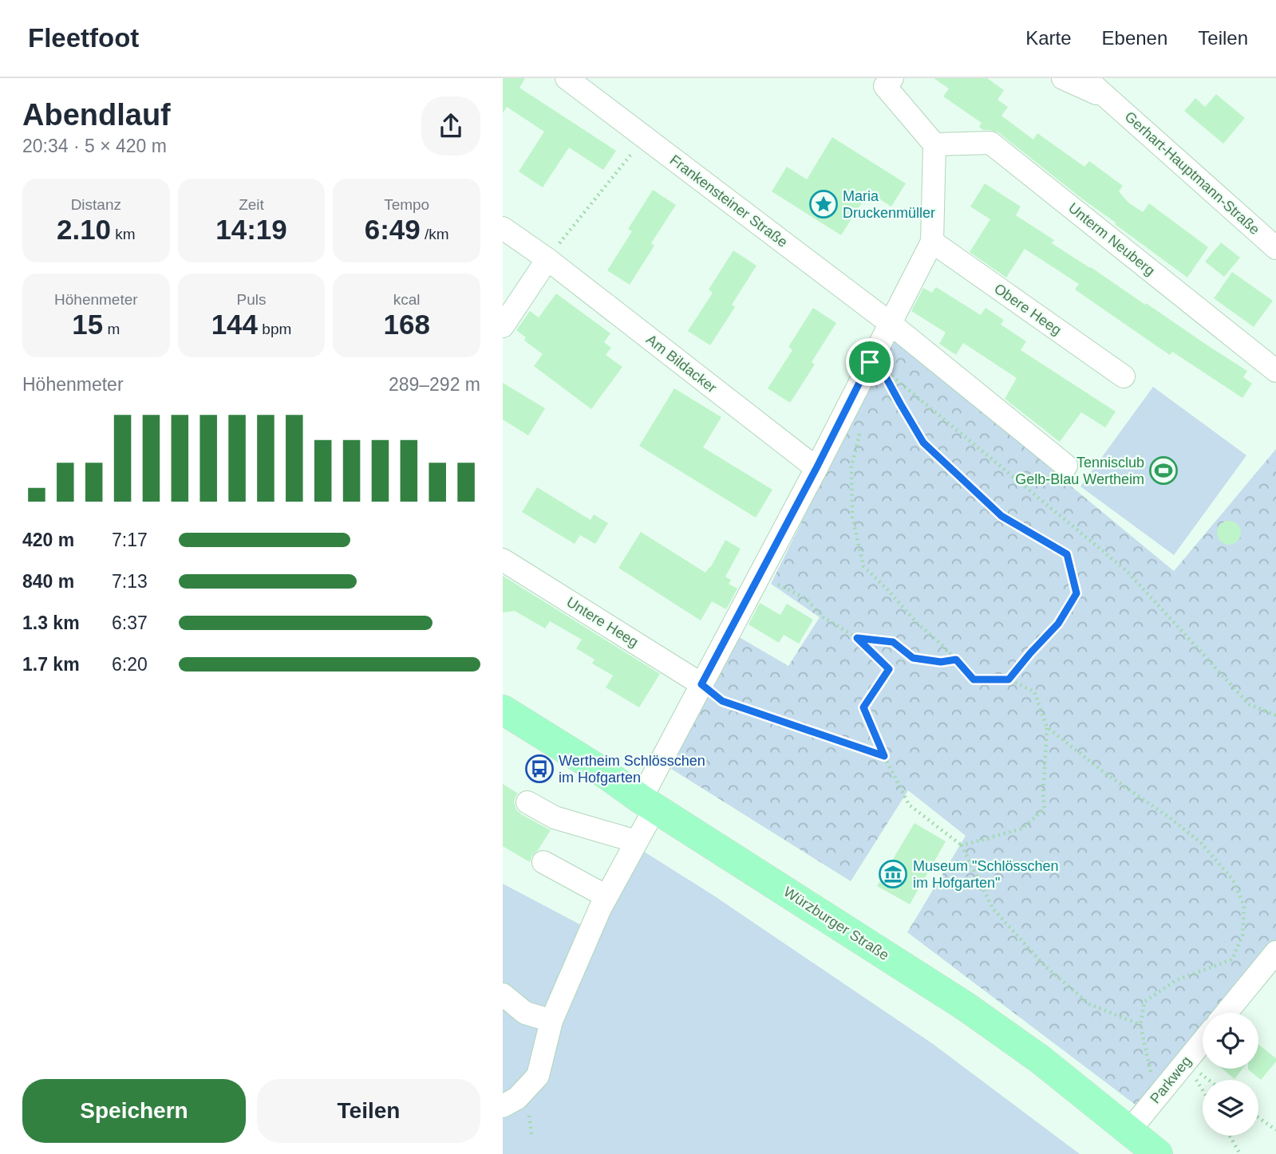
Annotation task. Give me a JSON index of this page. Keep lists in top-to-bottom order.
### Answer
{
  "streets": {
    "main road": ["Würzburger Straße"],
    "street": [
      "Gerhart-Hauptmann-Straße",
      "Frankensteiner Straße",
      "Unterm Neuberg",
      "Obere Heeg",
      "Am Bildacker",
      "Untere Heeg",
      "Parkweg"
    ]
  },
  "crossings": [
    ["Würzburger Straße", "Parkweg"]
  ],
  "places": {
    "place": ["Maria Druckenmüller"],
    "sports": ["Tennisclub Gelb-Blau Wertheim"],
    "bus stop": ["Wertheim Schlösschen im Hofgarten"],
    "museum": ["Museum \"Schlösschen im Hofgarten\""]
  },
  "page": {
    "header": "Fleetfoot",
    "nav": ["Karte", "Ebenen", "Teilen"],
    "heading": ["Abendlauf", "20:34 · 5 × 420 m"],
    "stats": [
      ["Distanz", "2.10 km"],
      ["Zeit", "14:19"],
      ["Tempo", "6:49 /km"],
      ["Höhenmeter", "15 m"],
      ["Puls", "144 bpm"],
      ["kcal", "168"]
    ],
    "chart": ["Höhenmeter", "289–292 m"],
    "list": [
      {
        "name": "420 m",
        "note": "7:17"
      },
      {
        "name": "840 m",
        "note": "7:13"
      },
      {
        "name": "1.3 km",
        "note": "6:37"
      },
      {
        "name": "1.7 km",
        "note": "6:20"
      }
    ],
    "buttons": ["Speichern", "Teilen"]
  }
}
